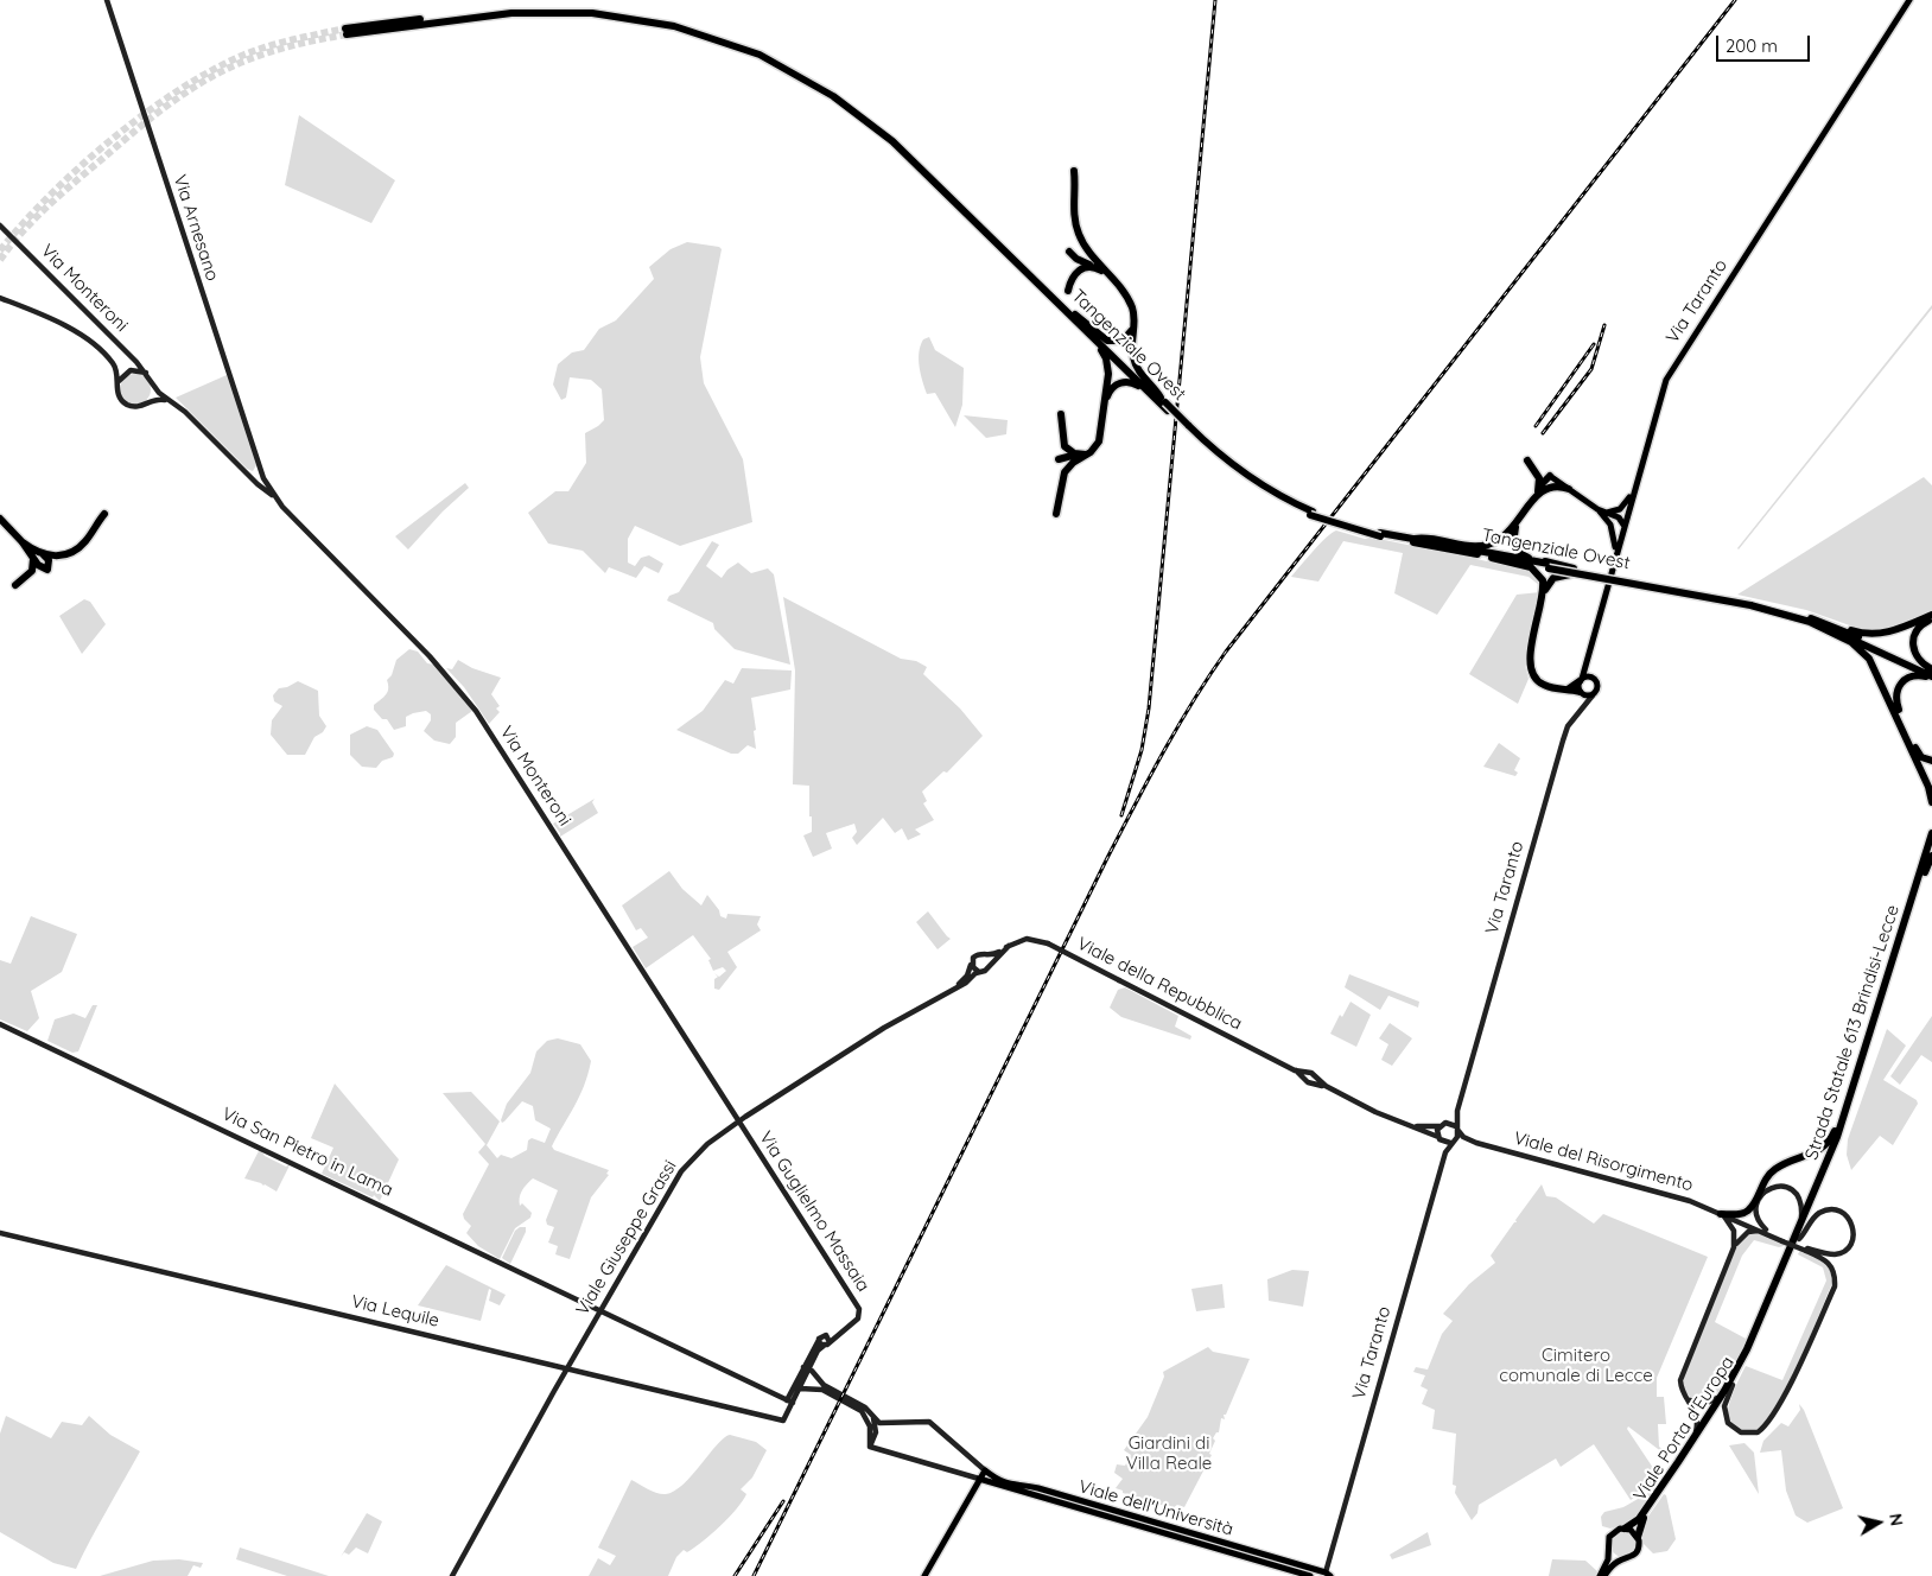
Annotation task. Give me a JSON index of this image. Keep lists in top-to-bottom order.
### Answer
{
  "streets": {
    "highway": ["Tangenziale Ovest", "Strada Statale 613 Brindisi-Lecce", "Viale Porta d'Europa"],
    "main road": [
      "Via Arnesano",
      "Via Monteroni",
      "Via Taranto",
      "Viale della Repubblica",
      "Via San Pietro in Lama",
      "Viale del Risorgimento",
      "Via Guglielmo Massaia",
      "Viale Giuseppe Grassi",
      "Via Lequile",
      "Viale dell'Università"
    ]
  },
  "crossings": [
    ["Via Arnesano", "Via Monteroni"],
    ["Via Monteroni", "Via Guglielmo Massaia"],
    ["Via Monteroni", "Viale Giuseppe Grassi"],
    ["Via Taranto", "Viale della Repubblica"],
    ["Via Taranto", "Viale del Risorgimento"],
    ["Via Taranto", "Viale dell'Università"],
    ["Viale della Repubblica", "Viale del Risorgimento"],
    ["Viale della Repubblica", "Viale Giuseppe Grassi"],
    ["Strada Statale 613 Brindisi-Lecce", "Viale Porta d'Europa"],
    ["Via San Pietro in Lama", "Viale Giuseppe Grassi"],
    ["Via San Pietro in Lama", "Via Lequile"],
    ["Via Guglielmo Massaia", "Viale Giuseppe Grassi"],
    ["Viale Giuseppe Grassi", "Via Lequile"]
  ],
  "parks": ["Cimitero comunale di Lecce", "Giardini di Villa Reale"],
  "scale_bar": "200 m",
  "north": "right"
}
